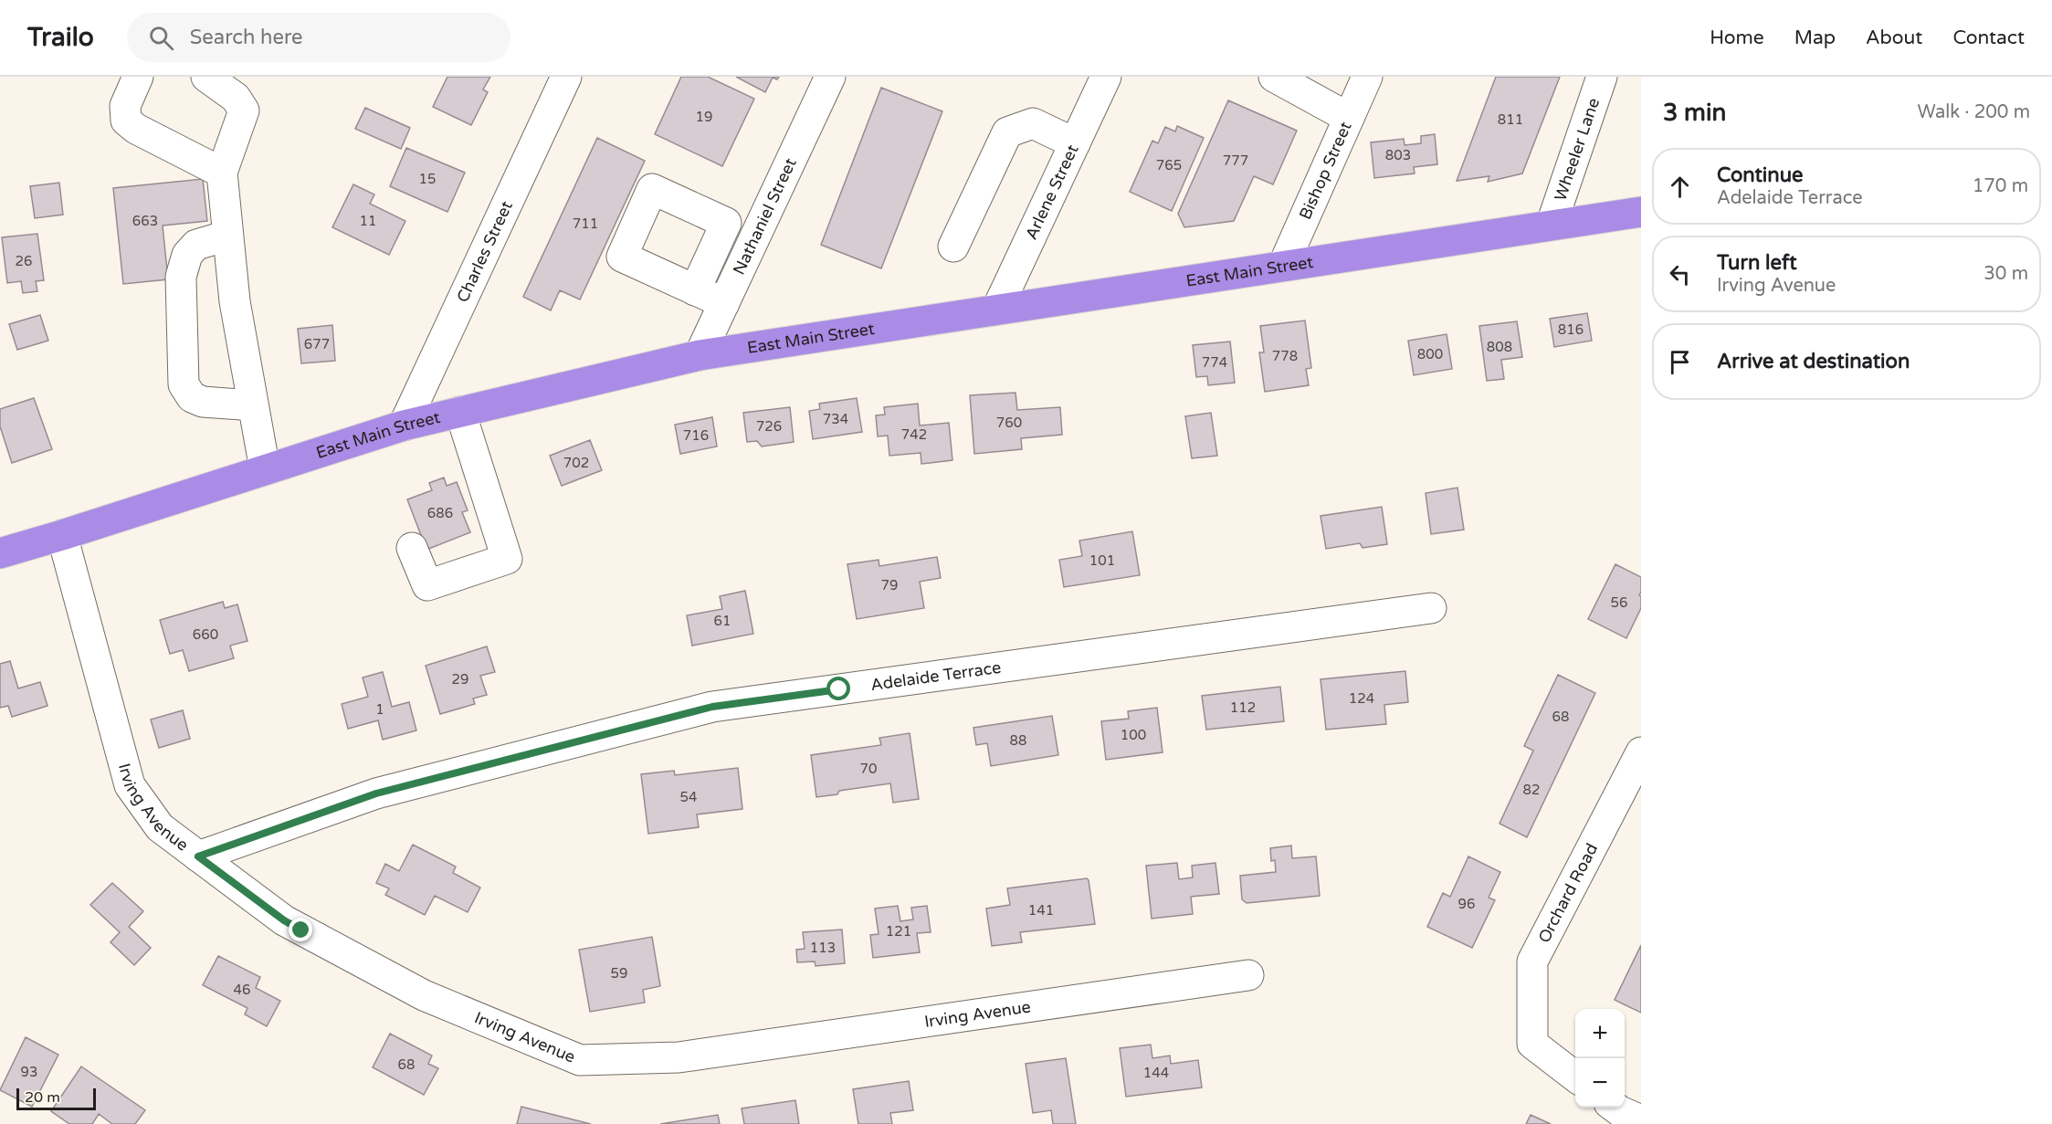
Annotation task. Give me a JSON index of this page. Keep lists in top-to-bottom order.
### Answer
{
  "streets": {
    "highway": ["East Main Street"],
    "street": [
      "Wheeler Lane",
      "Bishop Street",
      "Arlene Street",
      "Nathaniel Street",
      "Charles Street",
      "Adelaide Terrace",
      "Irving Avenue",
      "Orchard Road"
    ]
  },
  "crossings": [
    ["Wheeler Lane", "East Main Street"],
    ["Bishop Street", "East Main Street"],
    ["Arlene Street", "East Main Street"],
    ["Nathaniel Street", "East Main Street"],
    ["Charles Street", "East Main Street"],
    ["East Main Street", "Irving Avenue"],
    ["Adelaide Terrace", "Irving Avenue"]
  ],
  "house_numbers": [
    "19",
    "811",
    "803",
    "777",
    "765",
    "15",
    "663",
    "11",
    "711",
    "26",
    "816",
    "677",
    "808",
    "800",
    "778",
    "774",
    "734",
    "760",
    "726",
    "742",
    "716",
    "702",
    "686",
    "101",
    "79",
    "56",
    "61",
    "660",
    "29",
    "124",
    "112",
    "1",
    "68",
    "100",
    "88",
    "70",
    "82",
    "54",
    "96",
    "141",
    "121",
    "113",
    "59",
    "46",
    "68",
    "93",
    "144"
  ],
  "scale_bar": "20 m",
  "page": {
    "header": "Trailo",
    "search": "Search here",
    "nav": [
      "Home",
      "Map",
      "About",
      "Contact"
    ],
    "heading": ["3 min", "Walk · 200 m"],
    "list": [
      ["Continue", "Adelaide Terrace", "170 m"],
      ["Turn left", "Irving Avenue", "30 m"],
      "Arrive at destination"
    ],
    "map_buttons": ["+", "−"],
    "scale": "20 m"
  }
}
